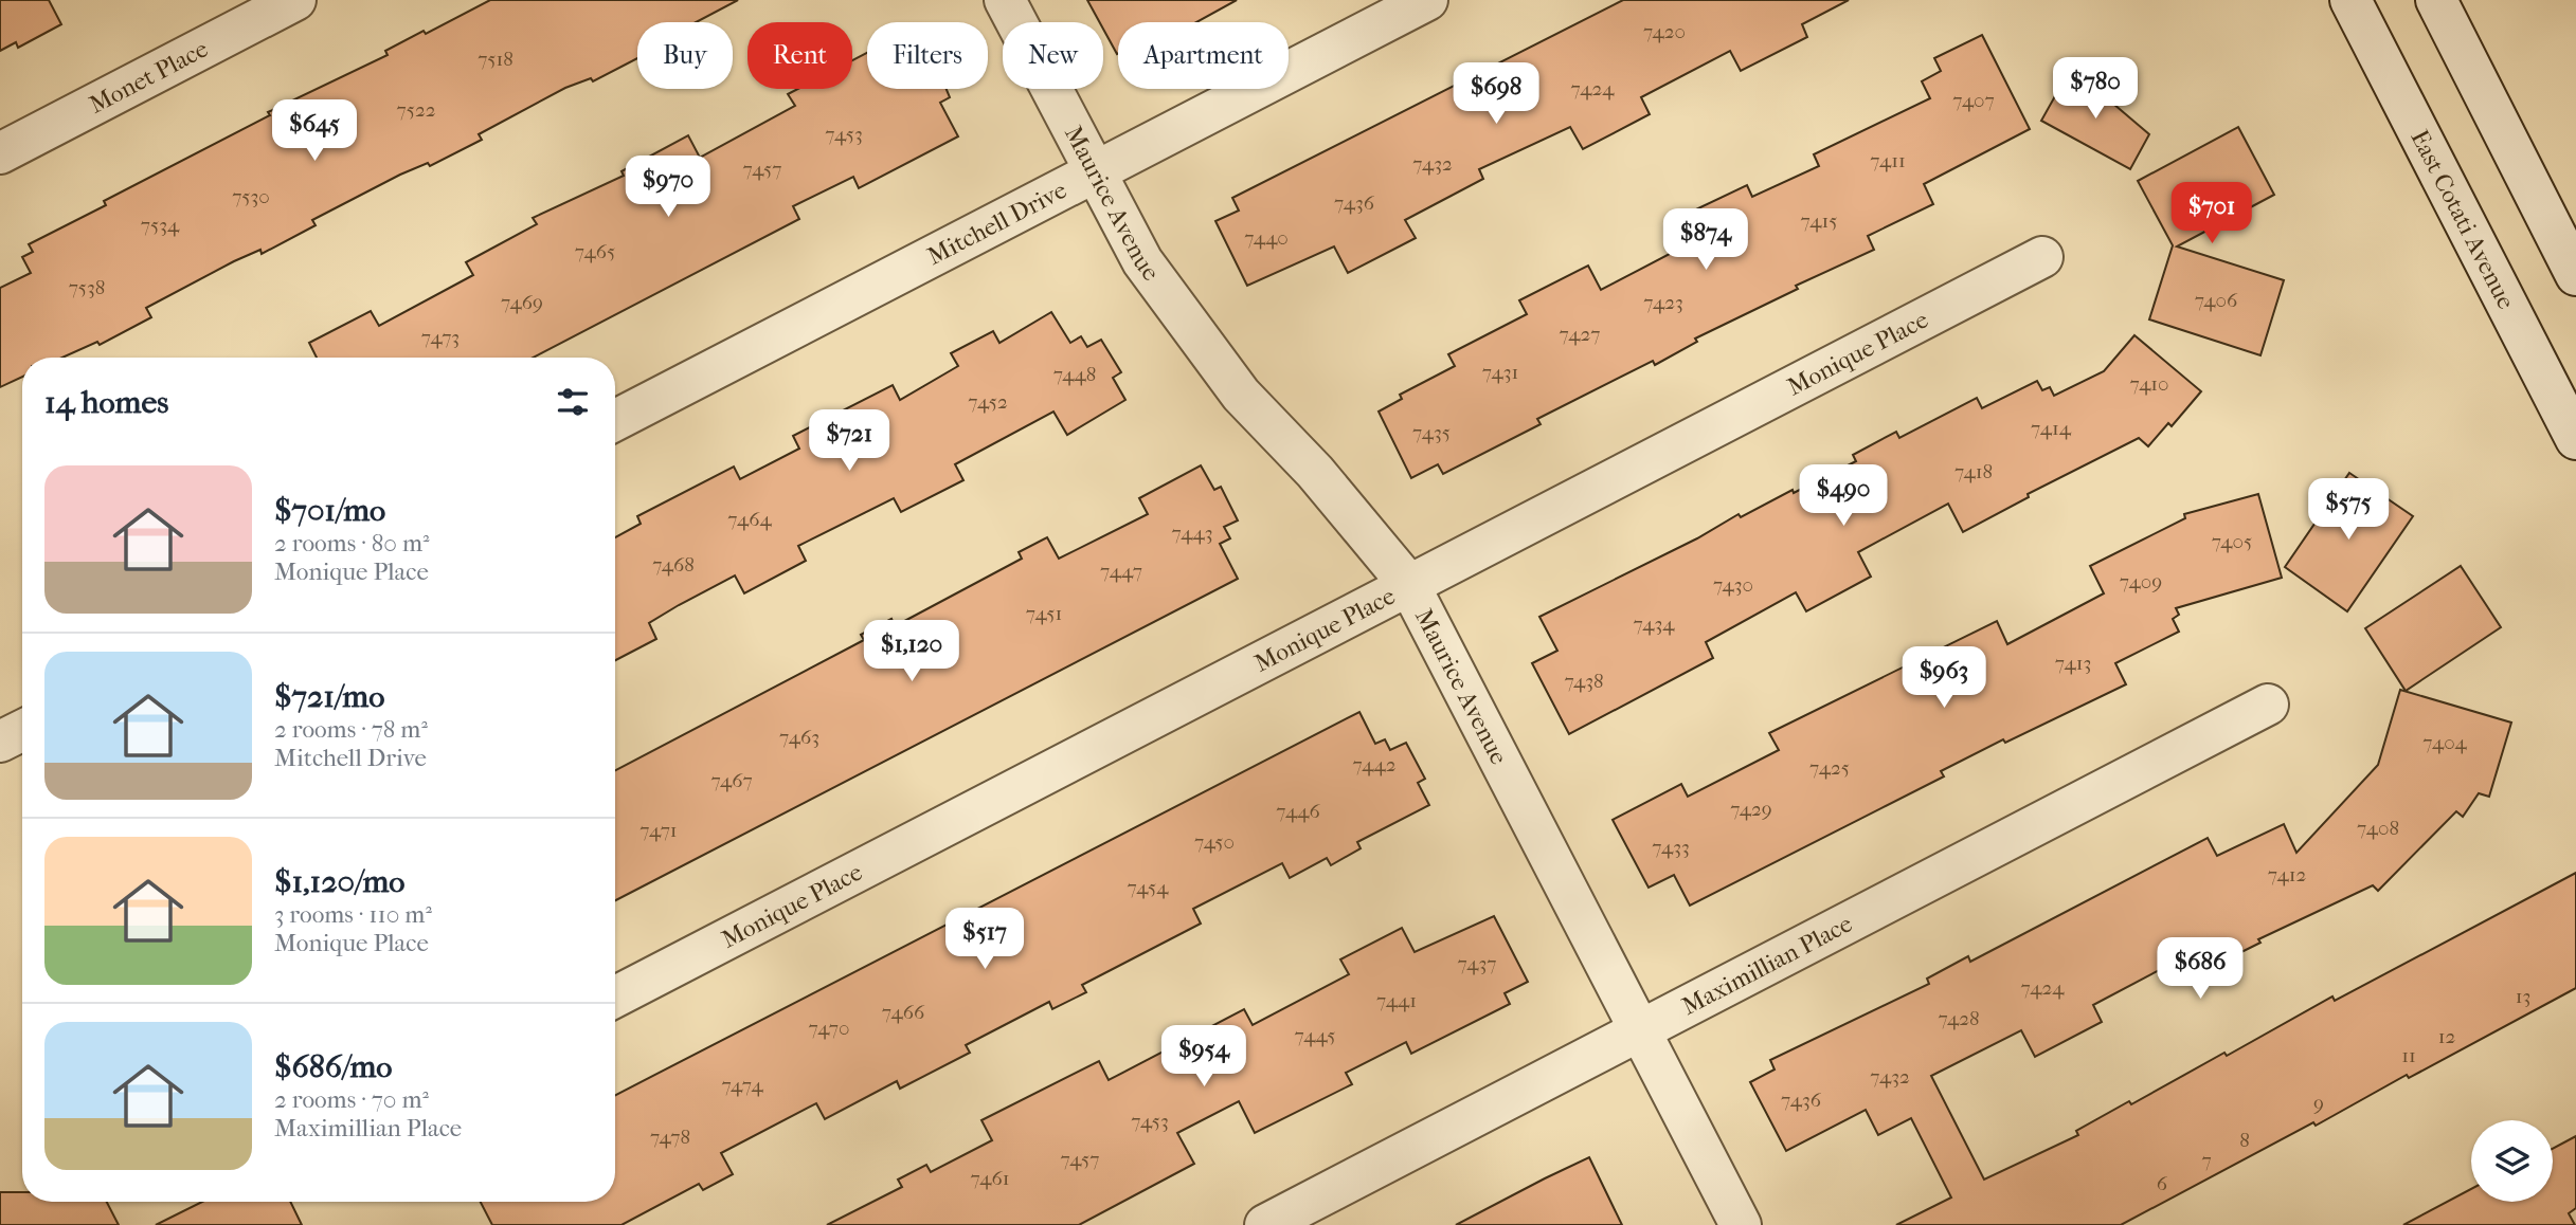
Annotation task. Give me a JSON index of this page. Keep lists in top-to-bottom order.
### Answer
{
  "streets": {
    "street": [
      "Monet Place",
      "Maurice Avenue",
      "East Cotati Avenue",
      "Mitchell Drive",
      "Monique Place",
      "Maximillian Place"
    ]
  },
  "crossings": [
    ["Maurice Avenue", "Mitchell Drive"],
    ["Maurice Avenue", "Monique Place"],
    ["Maurice Avenue", "Maximillian Place"]
  ],
  "house_numbers": [
    "7420",
    "7518",
    "7424",
    "7407",
    "7522",
    "7453",
    "7411",
    "7432",
    "7457",
    "7530",
    "7436",
    "7415",
    "7534",
    "7440",
    "7465",
    "7538",
    "7406",
    "7469",
    "7423",
    "7427",
    "7473",
    "7431",
    "7448",
    "7410",
    "7452",
    "7414",
    "7435",
    "7418",
    "7464",
    "7443",
    "7405",
    "7468",
    "7447",
    "7409",
    "7430",
    "7451",
    "7434",
    "7413",
    "7438",
    "7463",
    "7404",
    "7442",
    "7425",
    "7467",
    "7429",
    "7446",
    "7408",
    "7471",
    "7450",
    "7433",
    "7412",
    "7454",
    "7437",
    "7424",
    "13",
    "7441",
    "7466",
    "7428",
    "7470",
    "7445",
    "12",
    "11",
    "7432",
    "7474",
    "7436",
    "9",
    "7453",
    "7478",
    "8",
    "7457",
    "7",
    "7461",
    "6"
  ],
  "page": {
    "chip": [
      "Buy",
      "Rent",
      "Filters",
      "New",
      "Apartment"
    ],
    "price": [
      "$780",
      "$698",
      "$645",
      "$970",
      "$701",
      "$874",
      "$721",
      "$490",
      "$575",
      "$1,120",
      "$963",
      "$517",
      "$686",
      "$954"
    ],
    "heading": "14 homes",
    "list": [
      {
        "name": "$701/mo",
        "note": "2 rooms · 80 m² · Monique Place"
      },
      {
        "name": "$721/mo",
        "note": "2 rooms · 78 m² · Mitchell Drive"
      },
      {
        "name": "$1,120/mo",
        "note": "3 rooms · 110 m² · Monique Place"
      },
      {
        "name": "$686/mo",
        "note": "2 rooms · 70 m² · Maximillian Place"
      }
    ]
  }
}
